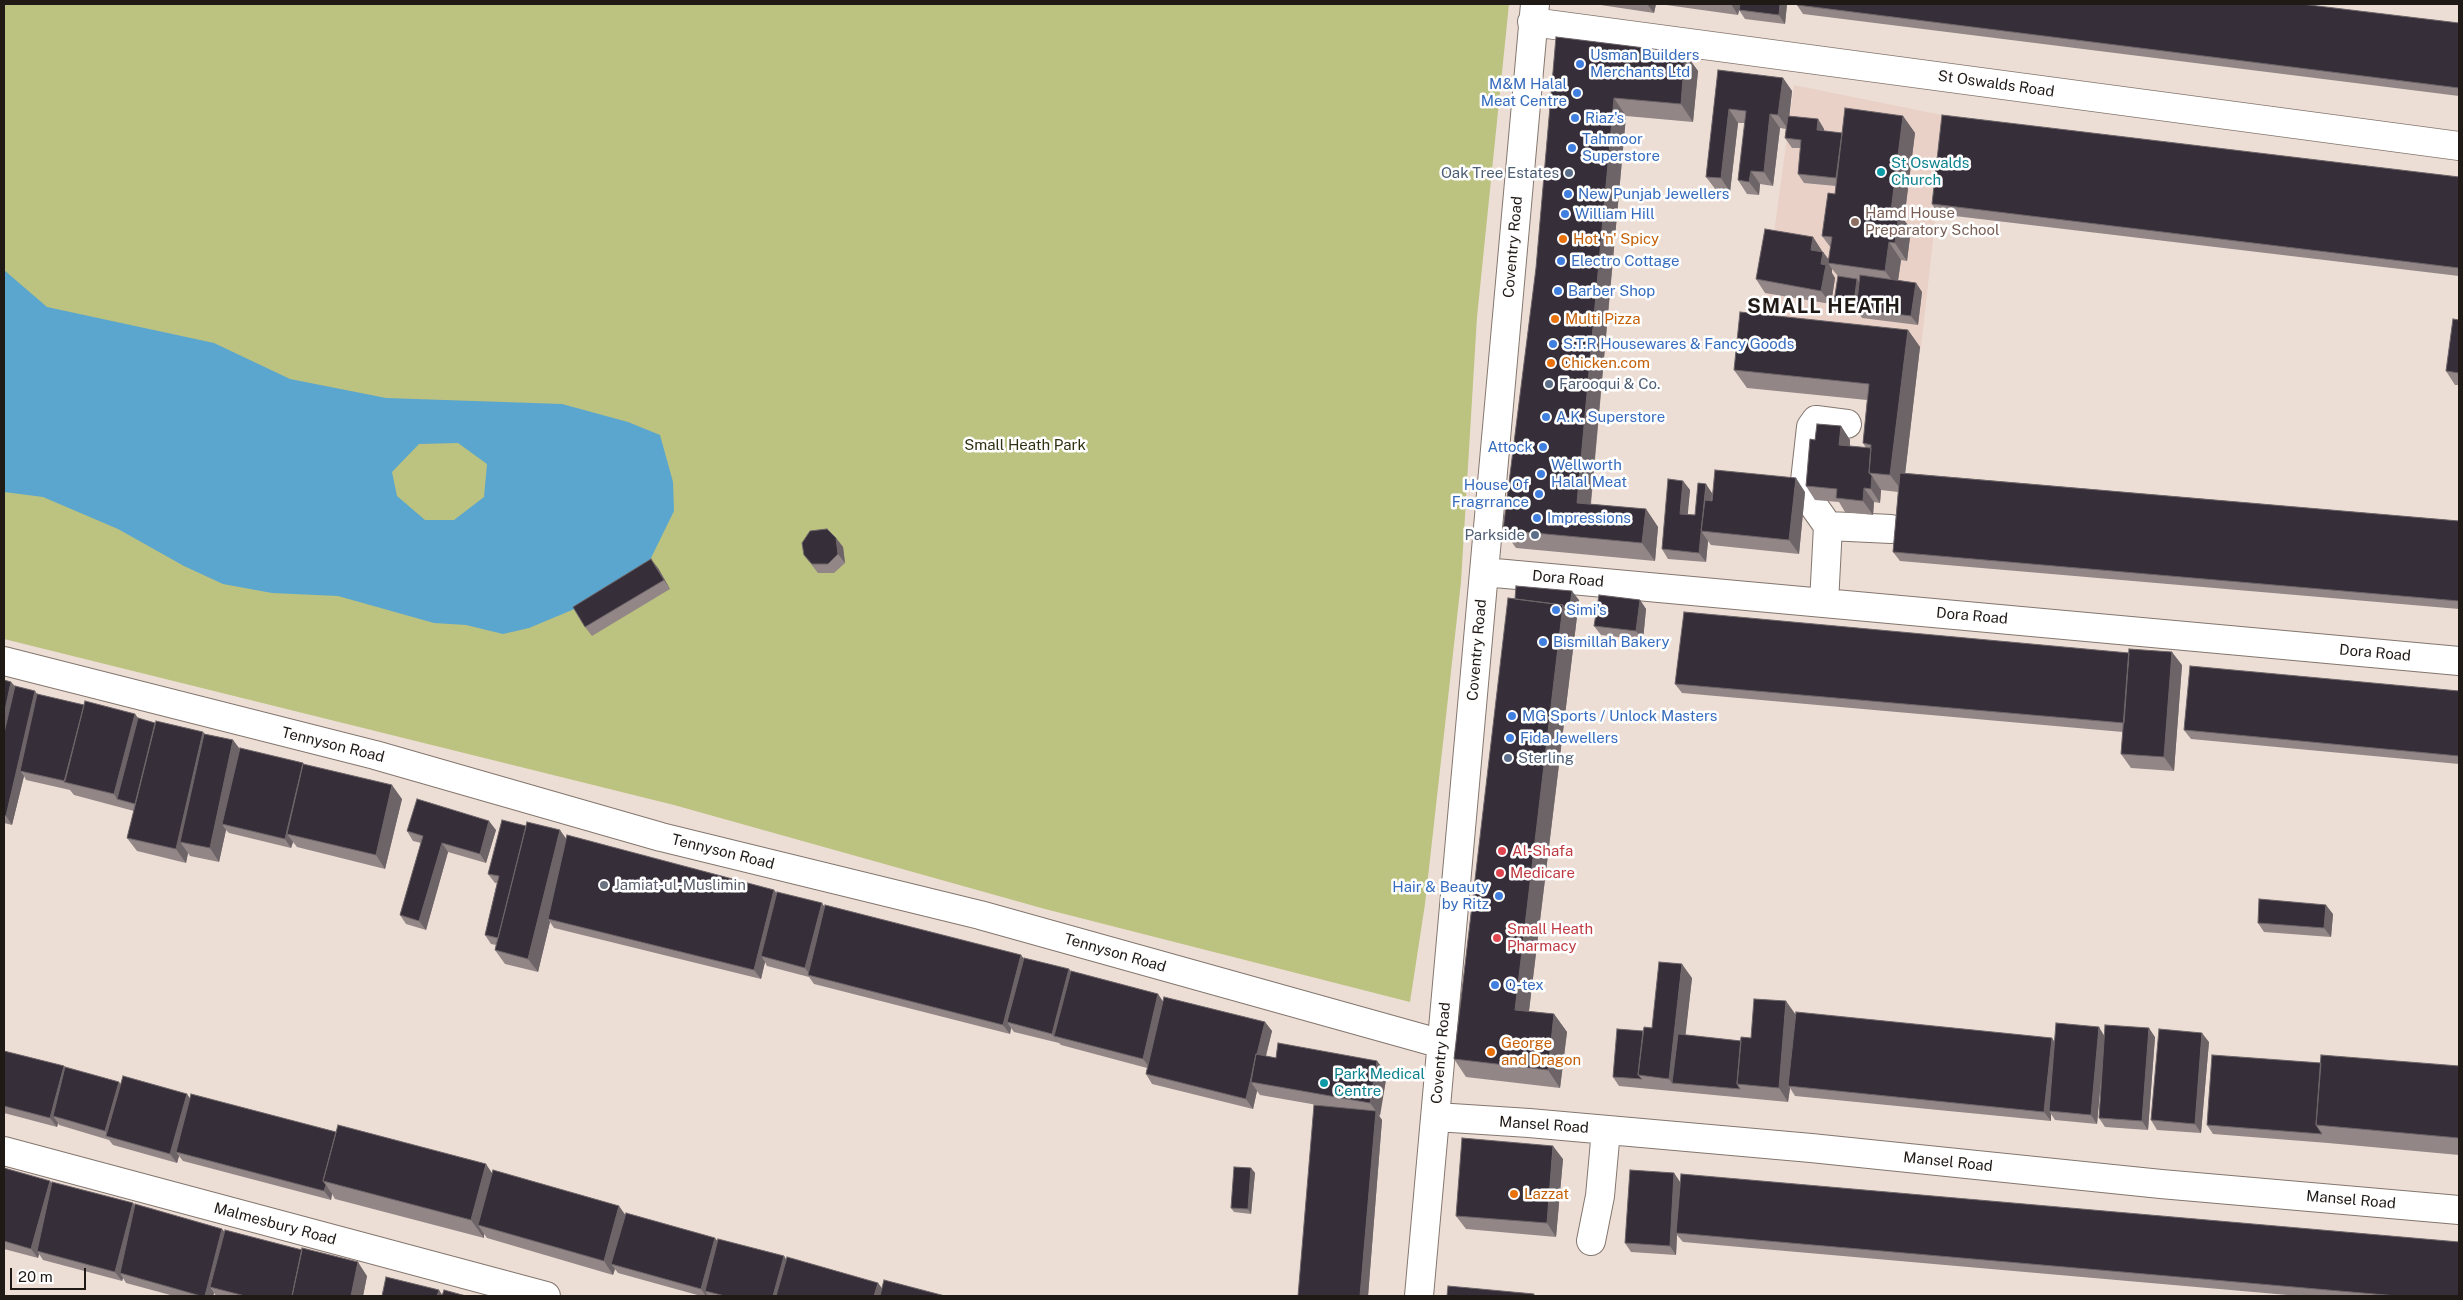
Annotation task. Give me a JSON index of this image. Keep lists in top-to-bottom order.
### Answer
{
  "streets": {
    "street": [
      "St Oswalds Road",
      "Coventry Road",
      "Dora Road",
      "Tennyson Road",
      "Mansel Road",
      "Malmesbury Road"
    ]
  },
  "crossings": [
    ["St Oswalds Road", "Coventry Road"],
    ["Coventry Road", "Dora Road"],
    ["Coventry Road", "Tennyson Road"],
    ["Coventry Road", "Mansel Road"]
  ],
  "districts": ["SMALL HEATH"],
  "parks": ["Small Heath Park"],
  "places": [
    "Usman Builders Merchants Ltd",
    "M&M Halal Meat Centre",
    "Riaz's",
    "Tahmoor Superstore",
    "St Oswalds Church",
    "Oak Tree Estates",
    "New Punjab Jewellers",
    "William Hill",
    "Hamd House Preparatory School",
    "Hot 'n' Spicy",
    "Electro Cottage",
    "Barber Shop",
    "Multi Pizza",
    "S.T.R Housewares & Fancy Goods",
    "Chicken.com",
    "Farooqui & Co.",
    "A.K. Superstore",
    "Attock",
    "Wellworth Halal Meat",
    "House Of Fragrrance",
    "Impressions",
    "Parkside",
    "Simi's",
    "Bismillah Bakery",
    "MG Sports / Unlock Masters",
    "Fida Jewellers",
    "Sterling",
    "Al-Shafa",
    "Medicare",
    "Jamiat-ul-Muslimin",
    "Hair & Beauty by Ritz",
    "Small Heath Pharmacy",
    "Q-tex",
    "George and Dragon",
    "Park Medical Centre",
    "Lazzat"
  ],
  "scale_bar": "20 m"
}
